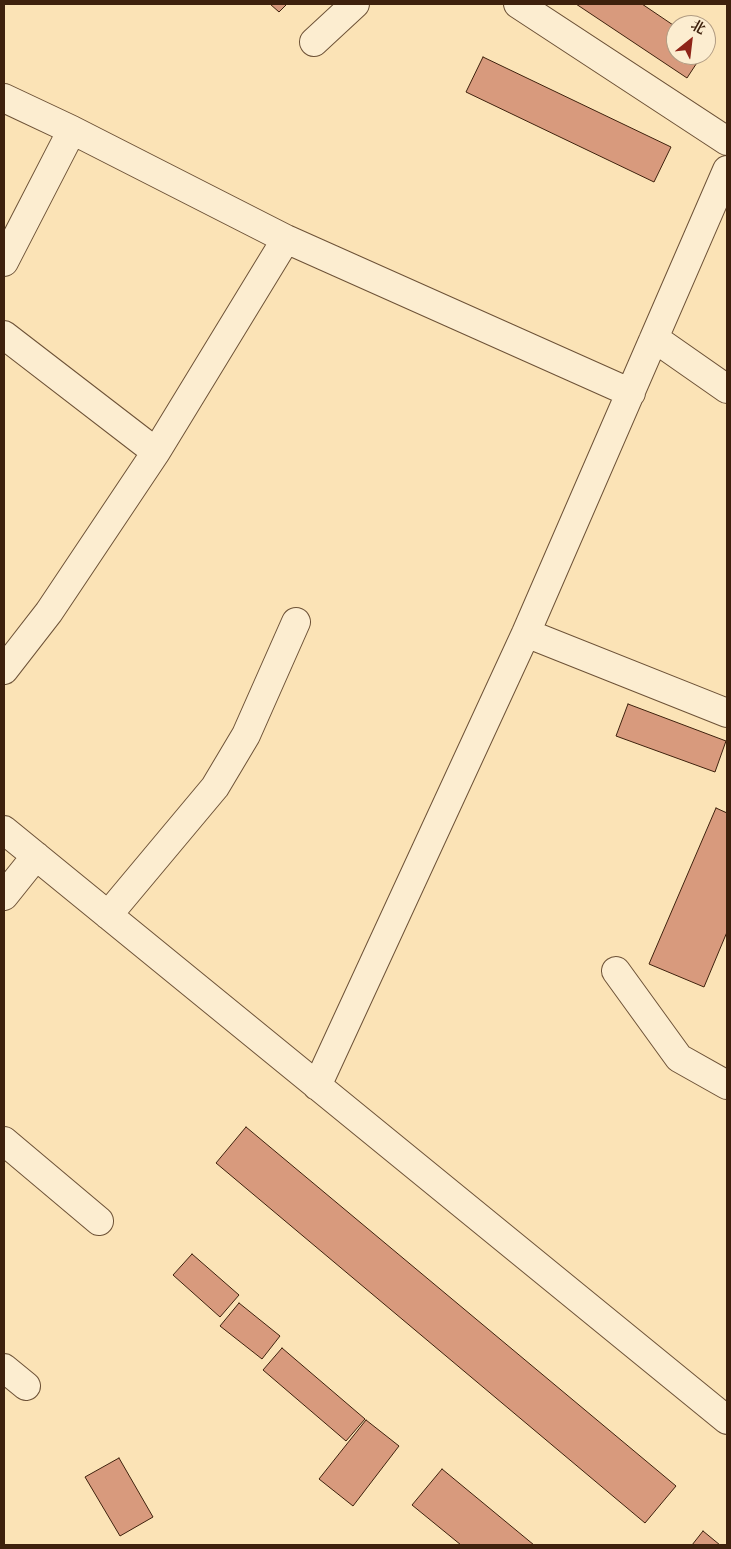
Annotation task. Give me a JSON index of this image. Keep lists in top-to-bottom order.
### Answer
{
  "north": "top right"
}
